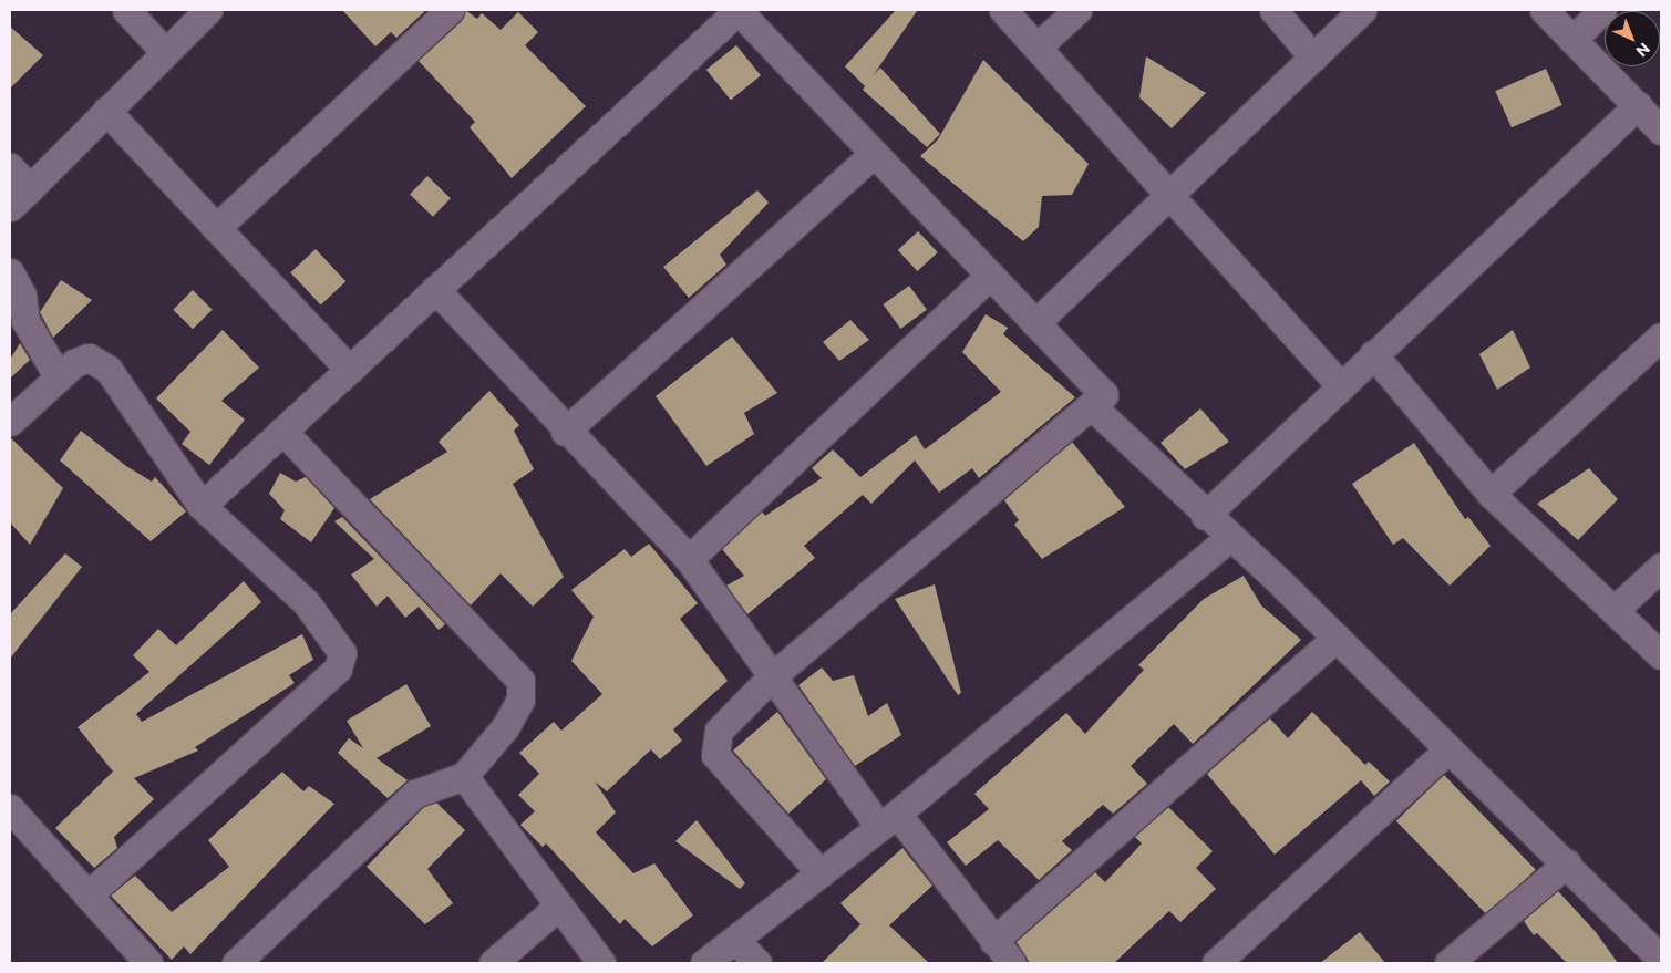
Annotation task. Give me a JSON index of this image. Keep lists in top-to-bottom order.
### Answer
{
  "north": "bottom right"
}
